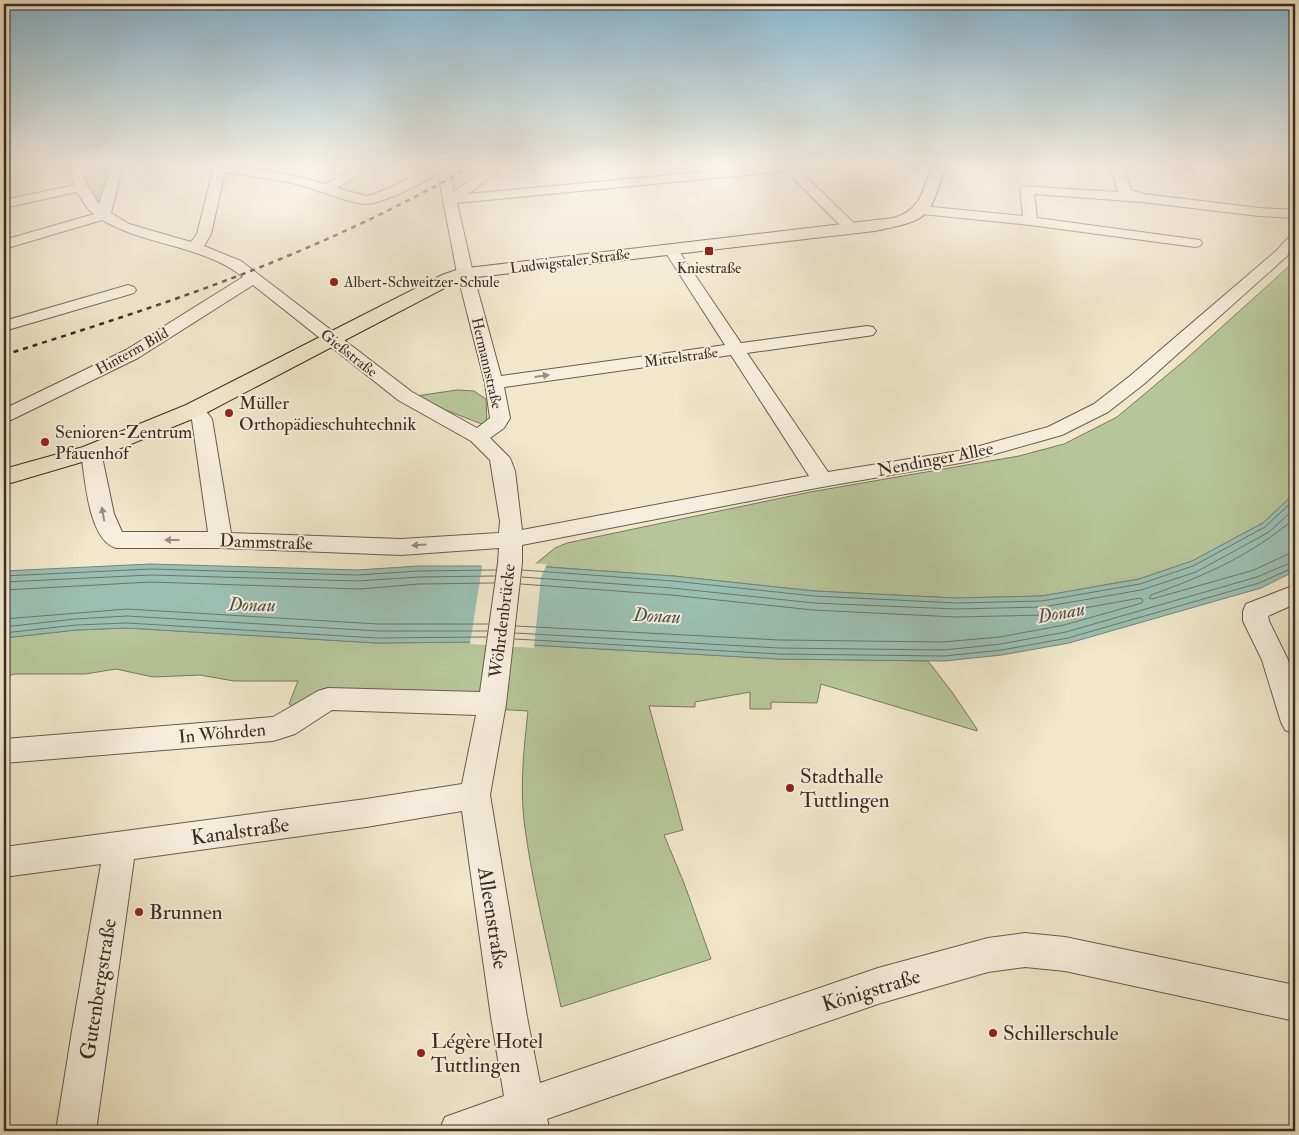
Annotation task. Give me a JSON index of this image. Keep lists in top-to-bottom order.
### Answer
{
  "streets": {
    "main road": ["Ludwigstaler Straße"],
    "street": [
      "Hinterm Bild",
      "Gießstraße",
      "Mittelstraße",
      "Hermannstraße",
      "Nendinger Allee",
      "Dammstraße",
      "Wöhrdenbrücke",
      "In Wöhrden",
      "Kanalstraße",
      "Alleenstraße",
      "Gutenbergstraße",
      "Königstraße"
    ]
  },
  "crossings": [
    ["Ludwigstaler Straße", "Gießstraße"],
    ["Ludwigstaler Straße", "Hermannstraße"],
    ["Ludwigstaler Straße", "Dammstraße"],
    ["Hinterm Bild", "Gießstraße"],
    ["Gießstraße", "Hermannstraße"],
    ["Mittelstraße", "Hermannstraße"],
    ["Nendinger Allee", "Dammstraße"],
    ["Nendinger Allee", "Wöhrdenbrücke"],
    ["Dammstraße", "Wöhrdenbrücke"],
    ["Wöhrdenbrücke", "In Wöhrden"],
    ["Wöhrdenbrücke", "Alleenstraße"],
    ["In Wöhrden", "Alleenstraße"],
    ["Kanalstraße", "Alleenstraße"],
    ["Kanalstraße", "Gutenbergstraße"],
    ["Alleenstraße", "Königstraße"]
  ],
  "one_way": ["Mittelstraße", "Dammstraße"],
  "water": ["Donau"],
  "places": {
    "transit": ["Kniestraße"],
    "other": [
      "Albert-Schweitzer-Schule",
      "Müller Orthopädieschuhtechnik",
      "Senioren-Zentrum Pfauenhof",
      "Stadthalle Tuttlingen",
      "Brunnen",
      "Schillerschule",
      "Légère Hotel Tuttlingen"
    ]
  }
}
